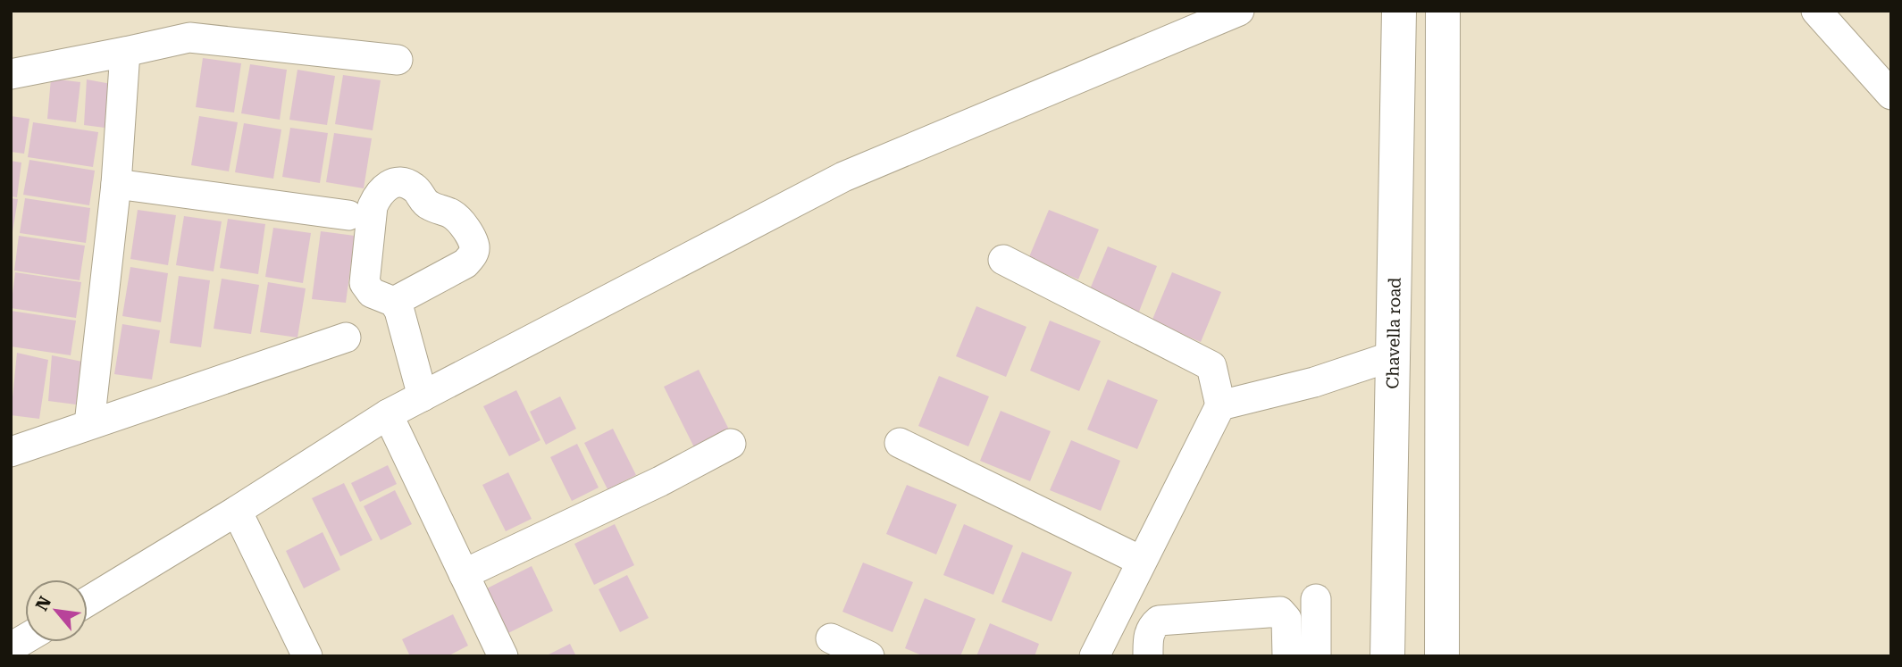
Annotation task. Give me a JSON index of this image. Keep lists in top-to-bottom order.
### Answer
{
  "streets": {
    "highway": ["Chavella road"]
  },
  "north": "top left"
}
